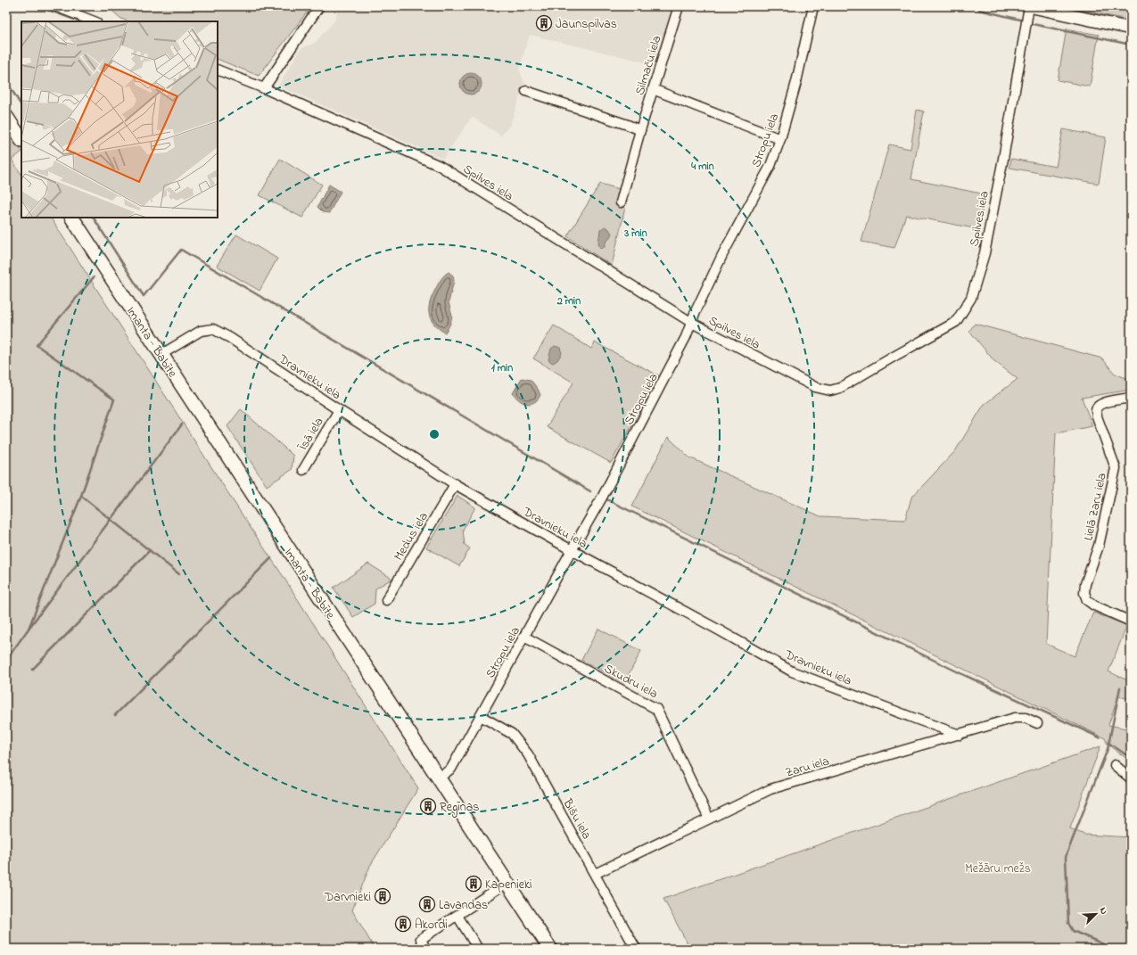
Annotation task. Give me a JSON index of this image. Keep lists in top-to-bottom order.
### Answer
{
  "streets": {
    "main road": ["Imanta - Babīte"],
    "street": [
      "Silmaču iela",
      "Stropu iela",
      "Spilves iela",
      "Dravnieku iela",
      "Īsā iela",
      "Lielā Zaru iela",
      "Medus iela",
      "Skudru iela",
      "Zaru iela",
      "Bišu iela"
    ]
  },
  "crossings": [
    ["Stropu iela", "Spilves iela"],
    ["Stropu iela", "Imanta - Babīte"],
    ["Stropu iela", "Dravnieku iela"],
    ["Stropu iela", "Skudru iela"],
    ["Stropu iela", "Bišu iela"],
    ["Imanta - Babīte", "Dravnieku iela"],
    ["Dravnieku iela", "Īsā iela"],
    ["Dravnieku iela", "Medus iela"],
    ["Dravnieku iela", "Zaru iela"],
    ["Skudru iela", "Zaru iela"],
    ["Zaru iela", "Bišu iela"]
  ],
  "parks": ["Mežāru mežs"],
  "places": {
    "building": [
      "Jaunspilvas",
      "Regīnas",
      "Kapenieki",
      "Darvnieki",
      "Lavandas",
      "Akordi"
    ]
  },
  "north": "top right",
  "rings": [
    "4 min",
    "3 min",
    "2 min",
    "1 min"
  ]
}
